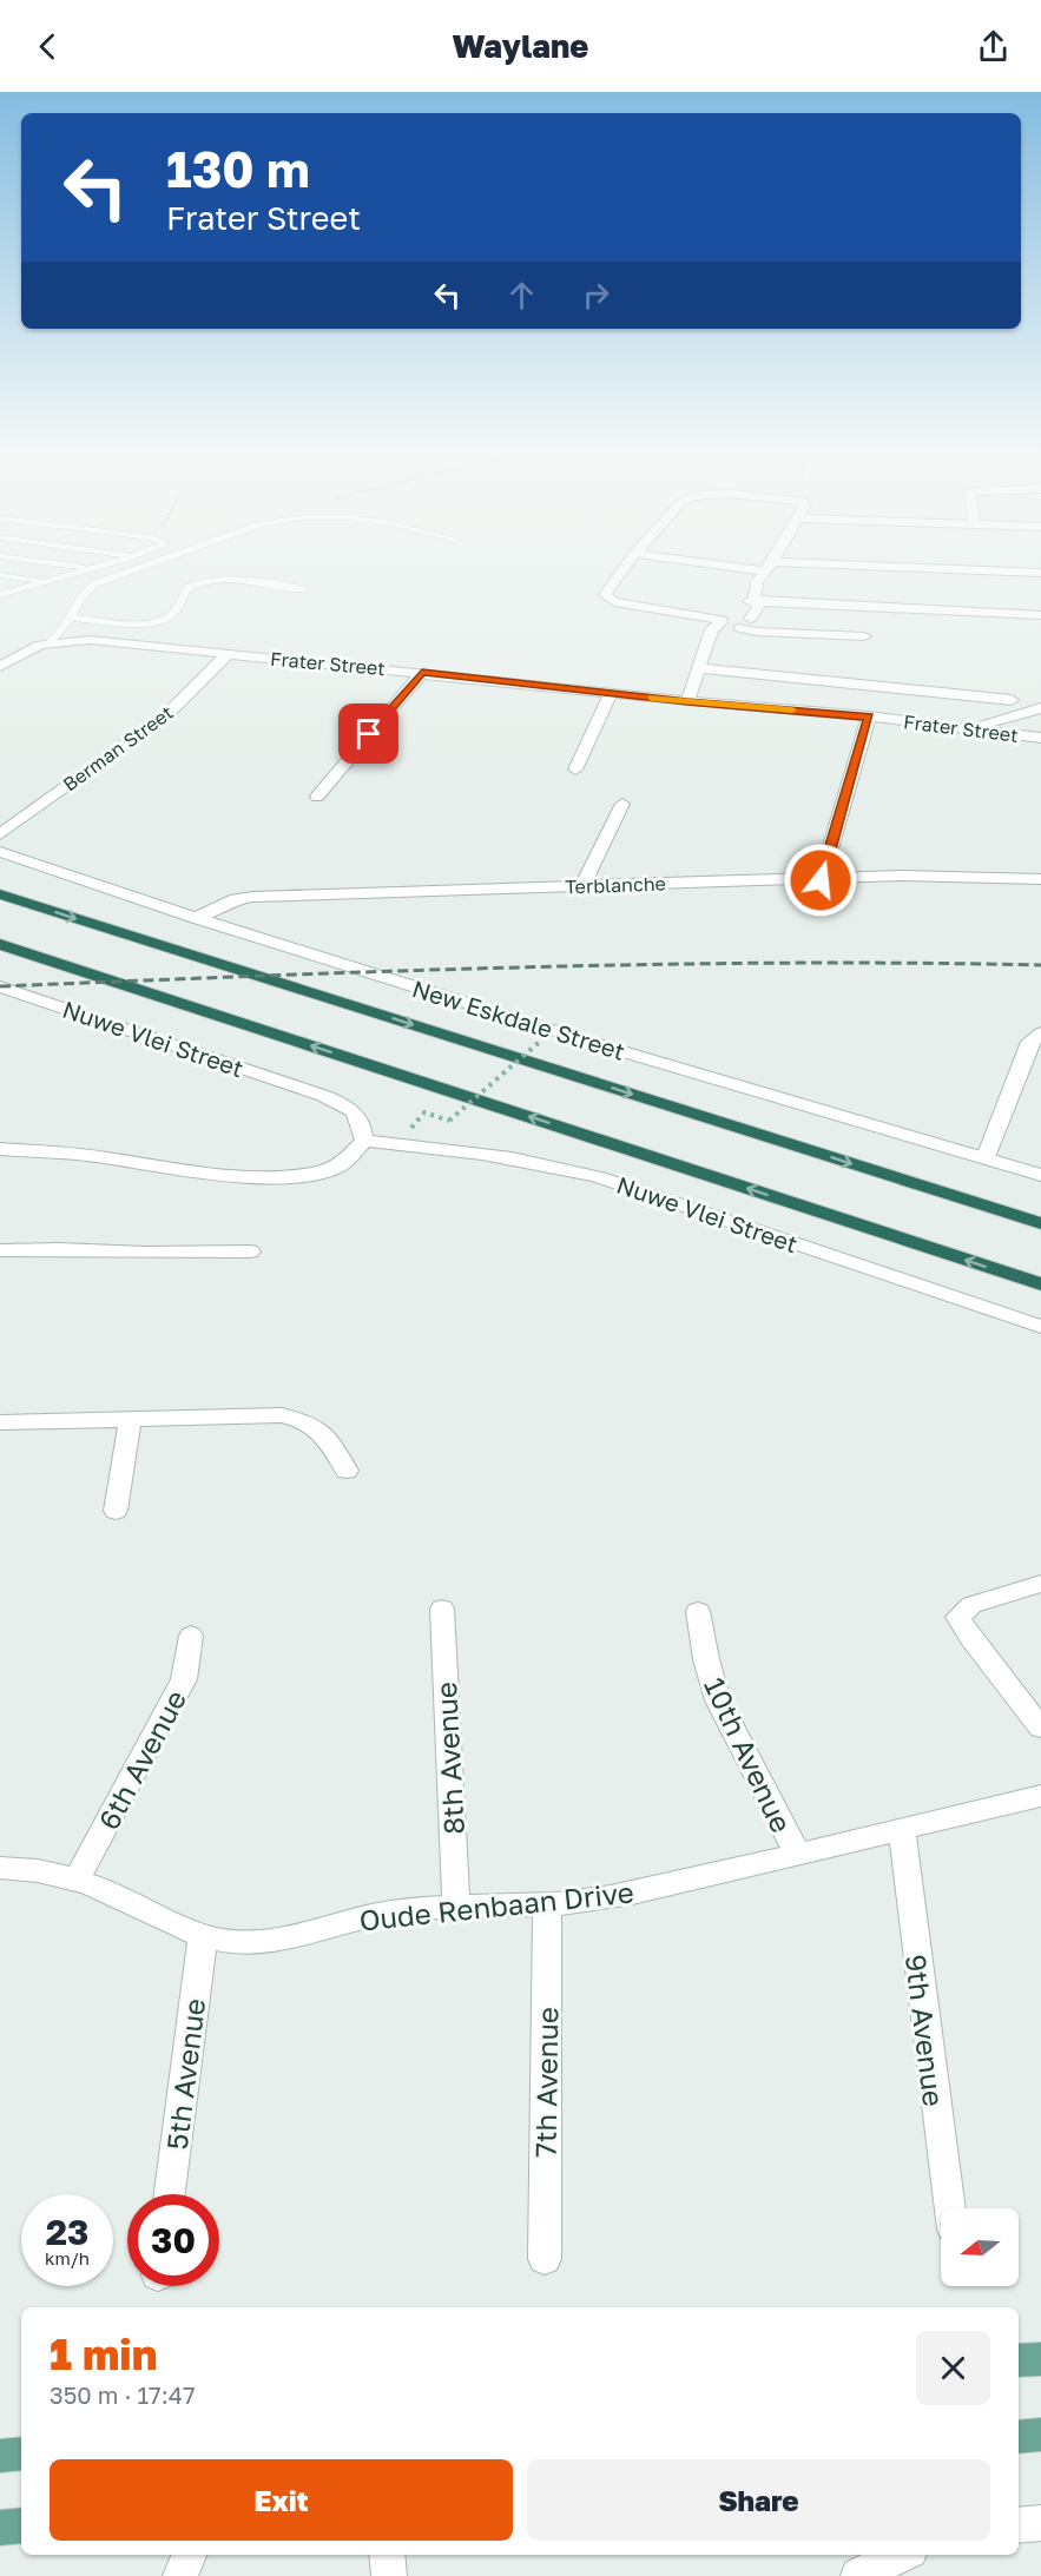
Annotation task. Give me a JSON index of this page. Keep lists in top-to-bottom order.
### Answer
{
  "streets": {
    "street": [
      "Frater Street",
      "Berman Street",
      "Terblanche",
      "New Eskdale Street",
      "Nuwe Vlei Street",
      "10th Avenue",
      "8th Avenue",
      "6th Avenue",
      "Oude Renbaan Drive",
      "9th Avenue",
      "5th Avenue",
      "7th Avenue"
    ]
  },
  "crossings": [
    ["Frater Street", "Berman Street"],
    ["Terblanche", "New Eskdale Street"],
    ["10th Avenue", "Oude Renbaan Drive"],
    ["8th Avenue", "Oude Renbaan Drive"],
    ["6th Avenue", "Oude Renbaan Drive"],
    ["Oude Renbaan Drive", "9th Avenue"],
    ["Oude Renbaan Drive", "5th Avenue"],
    ["Oude Renbaan Drive", "7th Avenue"]
  ],
  "north": "left",
  "page": {
    "header": "Waylane",
    "turn": ["130 m", "Frater Street"],
    "speed": "23 km/h",
    "limit": "30",
    "heading": ["1 min", "350 m · 17:47"],
    "buttons": ["Exit", "Share"]
  }
}
